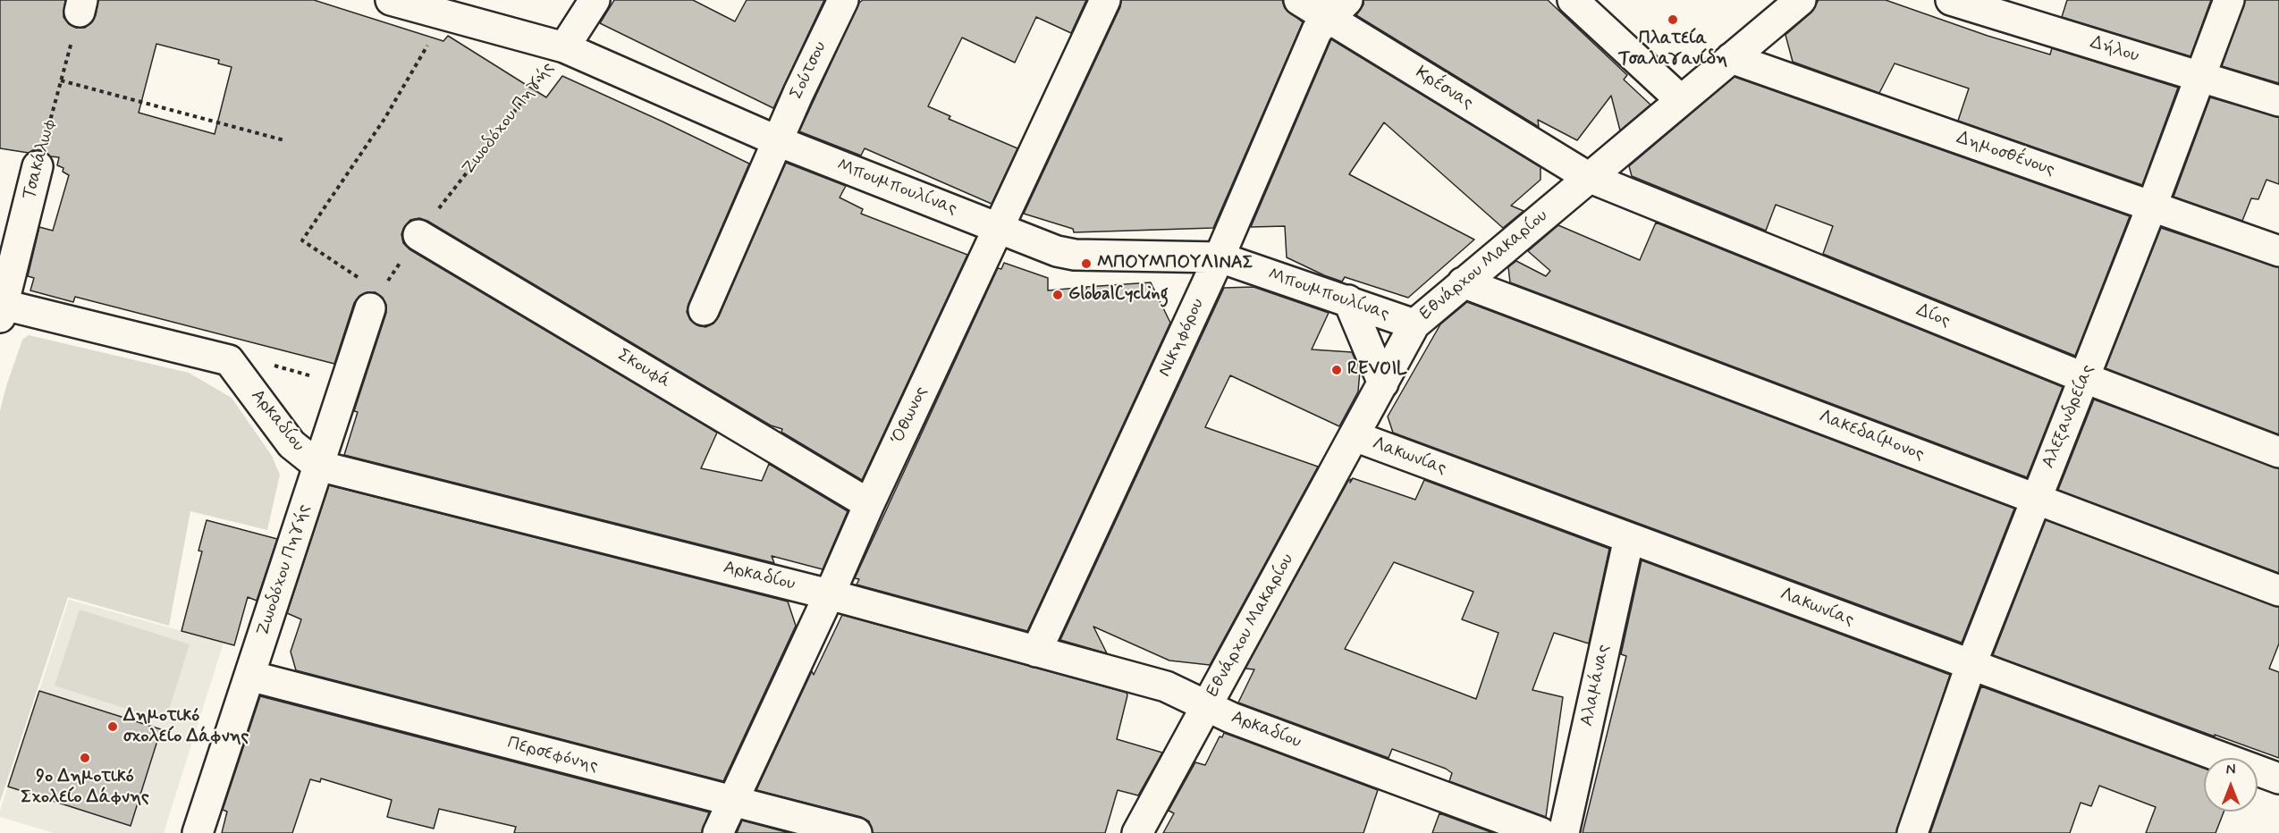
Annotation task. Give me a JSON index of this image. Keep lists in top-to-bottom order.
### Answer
{
  "streets": {
    "street": [
      "Δήλου",
      "Σούτσου",
      "Κρέσνας",
      "Ζωοδόχου Πηγής",
      "Δημοσθένους",
      "Τσακάλωφ",
      "Μπουμπουλίνας",
      "Εθνάρχου Μακαρίου",
      "Δίος",
      "Νικηφόρου",
      "Σκουφά",
      "Όθωνος",
      "Αλεξανδρείας",
      "Αρκαδίου",
      "Λακεδαίμονος",
      "Λακωνίας",
      "Αλαμάνας",
      "Περσεφόνης"
    ]
  },
  "crossings": [
    ["Δήλου", "Αλεξανδρείας"],
    ["Σούτσου", "Μπουμπουλίνας"],
    ["Κρέσνας", "Εθνάρχου Μακαρίου"],
    ["Κρέσνας", "Δίος"],
    ["Κρέσνας", "Νικηφόρου"],
    ["Ζωοδόχου Πηγής", "Μπουμπουλίνας"],
    ["Ζωοδόχου Πηγής", "Σκουφά"],
    ["Ζωοδόχου Πηγής", "Αρκαδίου"],
    ["Ζωοδόχου Πηγής", "Περσεφόνης"],
    ["Δημοσθένους", "Εθνάρχου Μακαρίου"],
    ["Δημοσθένους", "Αλεξανδρείας"],
    ["Μπουμπουλίνας", "Εθνάρχου Μακαρίου"],
    ["Μπουμπουλίνας", "Νικηφόρου"],
    ["Μπουμπουλίνας", "Όθωνος"],
    ["Εθνάρχου Μακαρίου", "Δίος"],
    ["Εθνάρχου Μακαρίου", "Αρκαδίου"],
    ["Εθνάρχου Μακαρίου", "Λακεδαίμονος"],
    ["Εθνάρχου Μακαρίου", "Λακωνίας"],
    ["Δίος", "Αλεξανδρείας"],
    ["Νικηφόρου", "Αρκαδίου"],
    ["Σκουφά", "Όθωνος"],
    ["Όθωνος", "Αρκαδίου"],
    ["Όθωνος", "Περσεφόνης"],
    ["Αλεξανδρείας", "Λακεδαίμονος"],
    ["Αλεξανδρείας", "Λακωνίας"],
    ["Λακωνίας", "Αλαμάνας"]
  ],
  "places": [
    "Πλατεία Τσαλαγανίδη",
    "ΜΠΟΥΜΠΟΥΛΙΝΑΣ",
    "GlobalCycling",
    "REVOIL",
    "Δημοτικό σχολείο Δάφνης",
    "9ο Δημοτικό Σχολείο Δάφνης"
  ],
  "north": "top"
}
